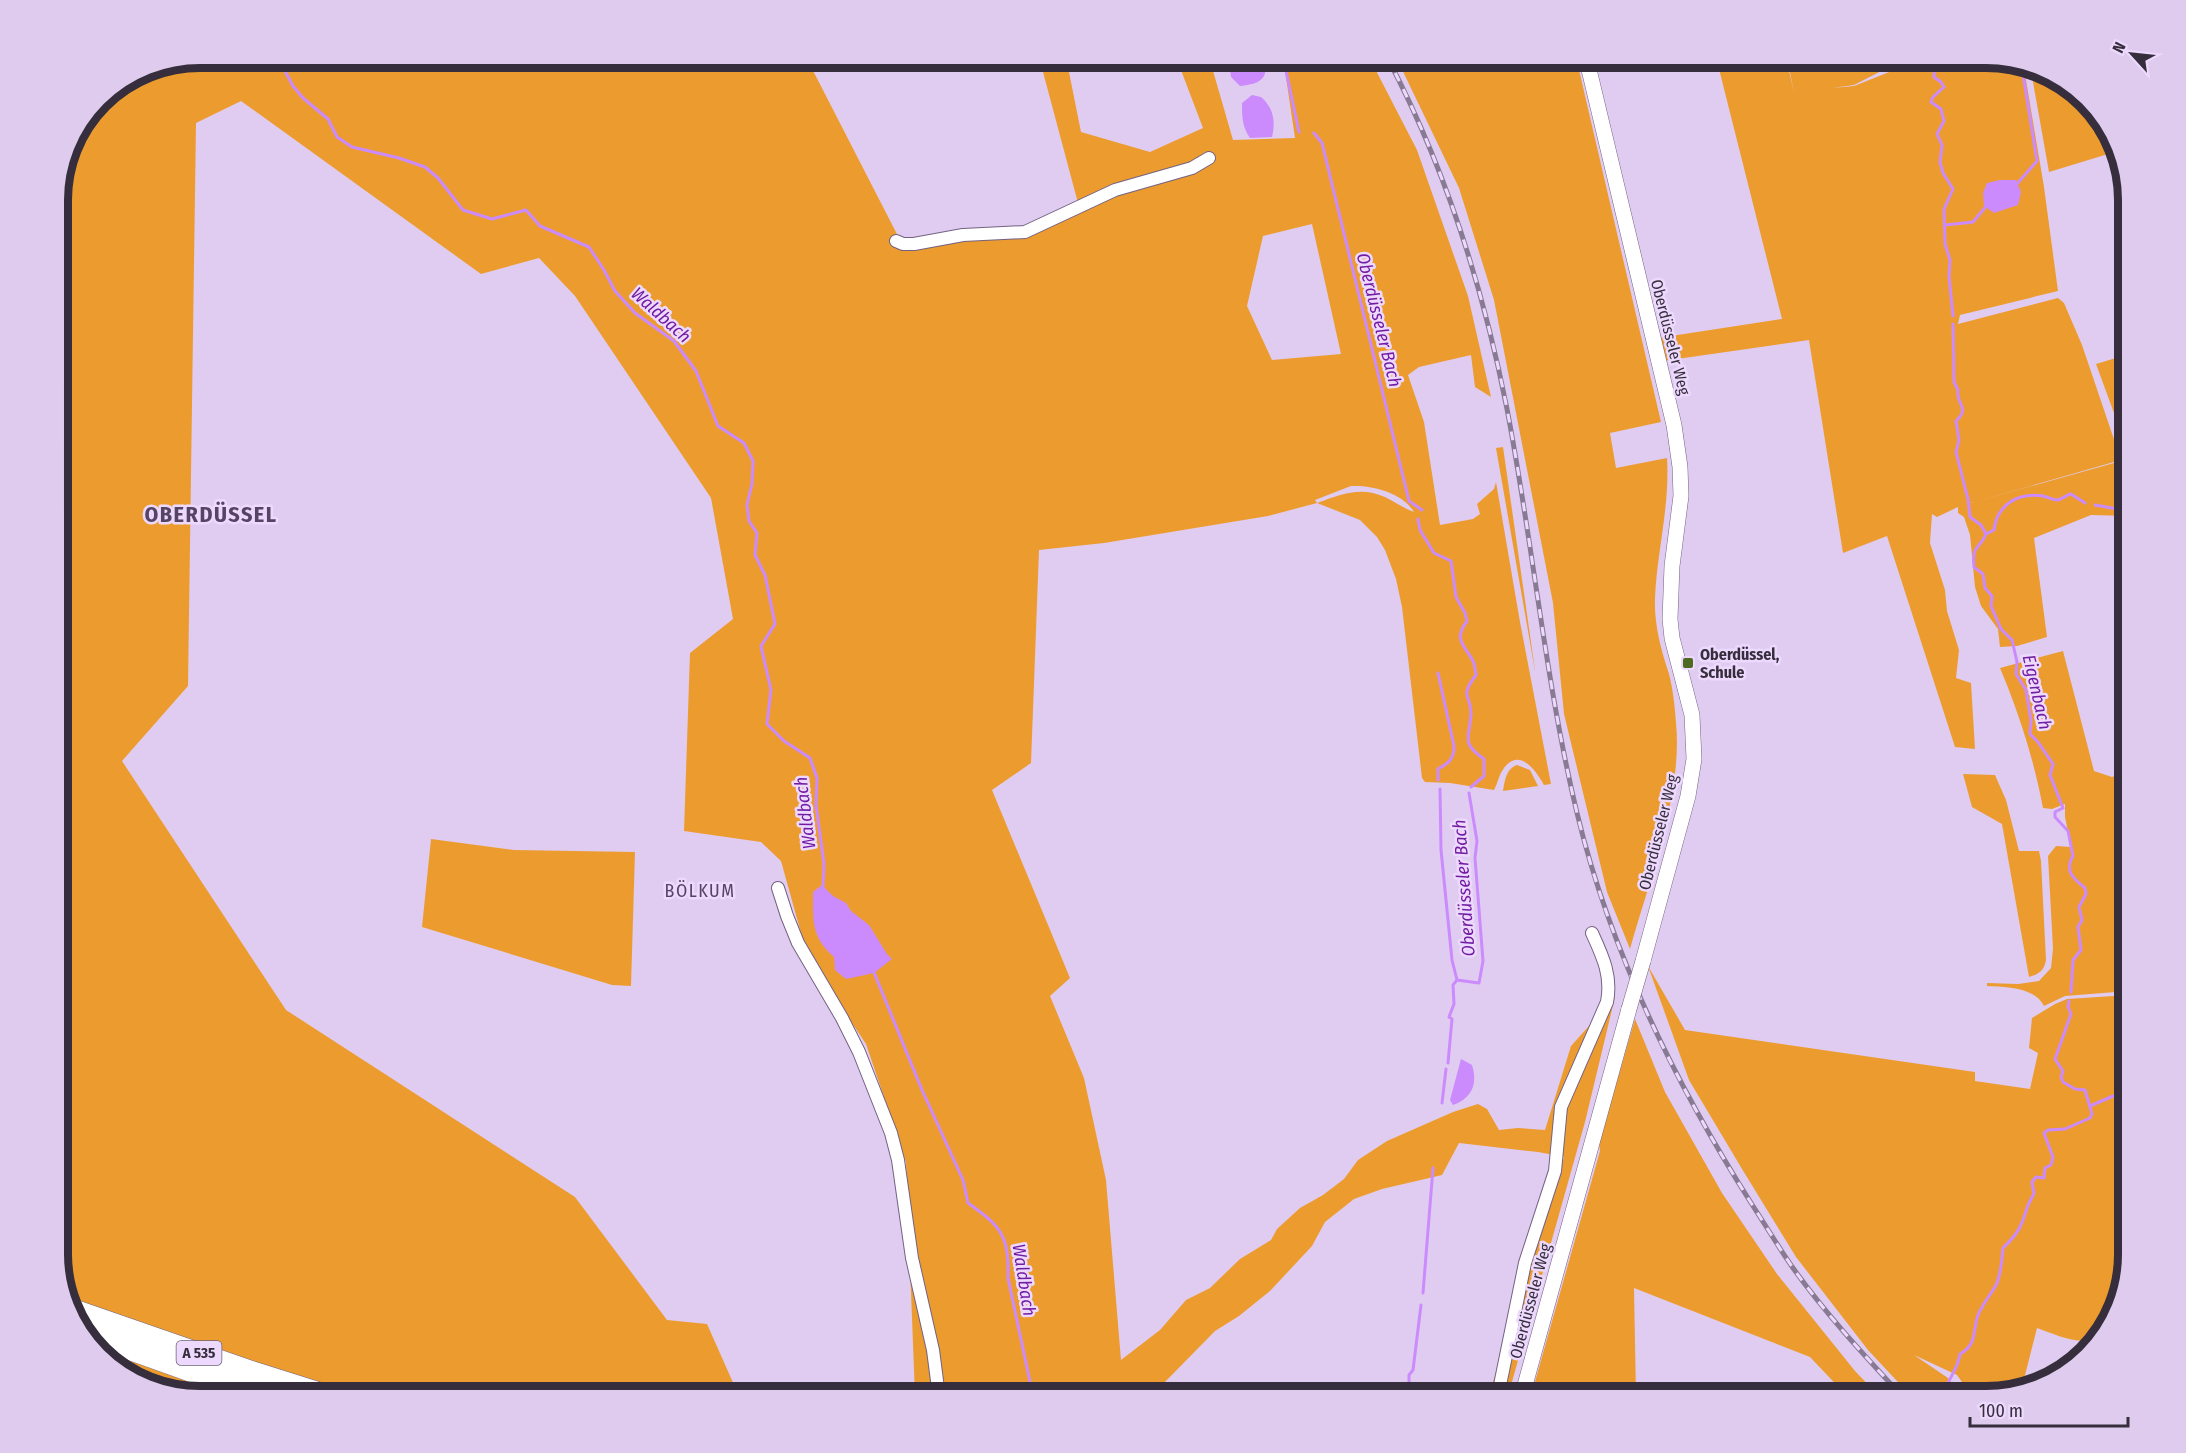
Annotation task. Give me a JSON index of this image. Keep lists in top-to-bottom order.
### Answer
{
  "streets": {
    "highway": ["A 535"],
    "street": ["Oberdüsseler Weg"]
  },
  "districts": ["OBERDÜSSEL", "BÖLKUM"],
  "water": ["Waldbach", "Oberdüsseler Bach", "Eigenbach"],
  "places": {
    "transit": ["Oberdüssel, Schule"]
  },
  "scale_bar": "100 m",
  "north": "top left"
}
